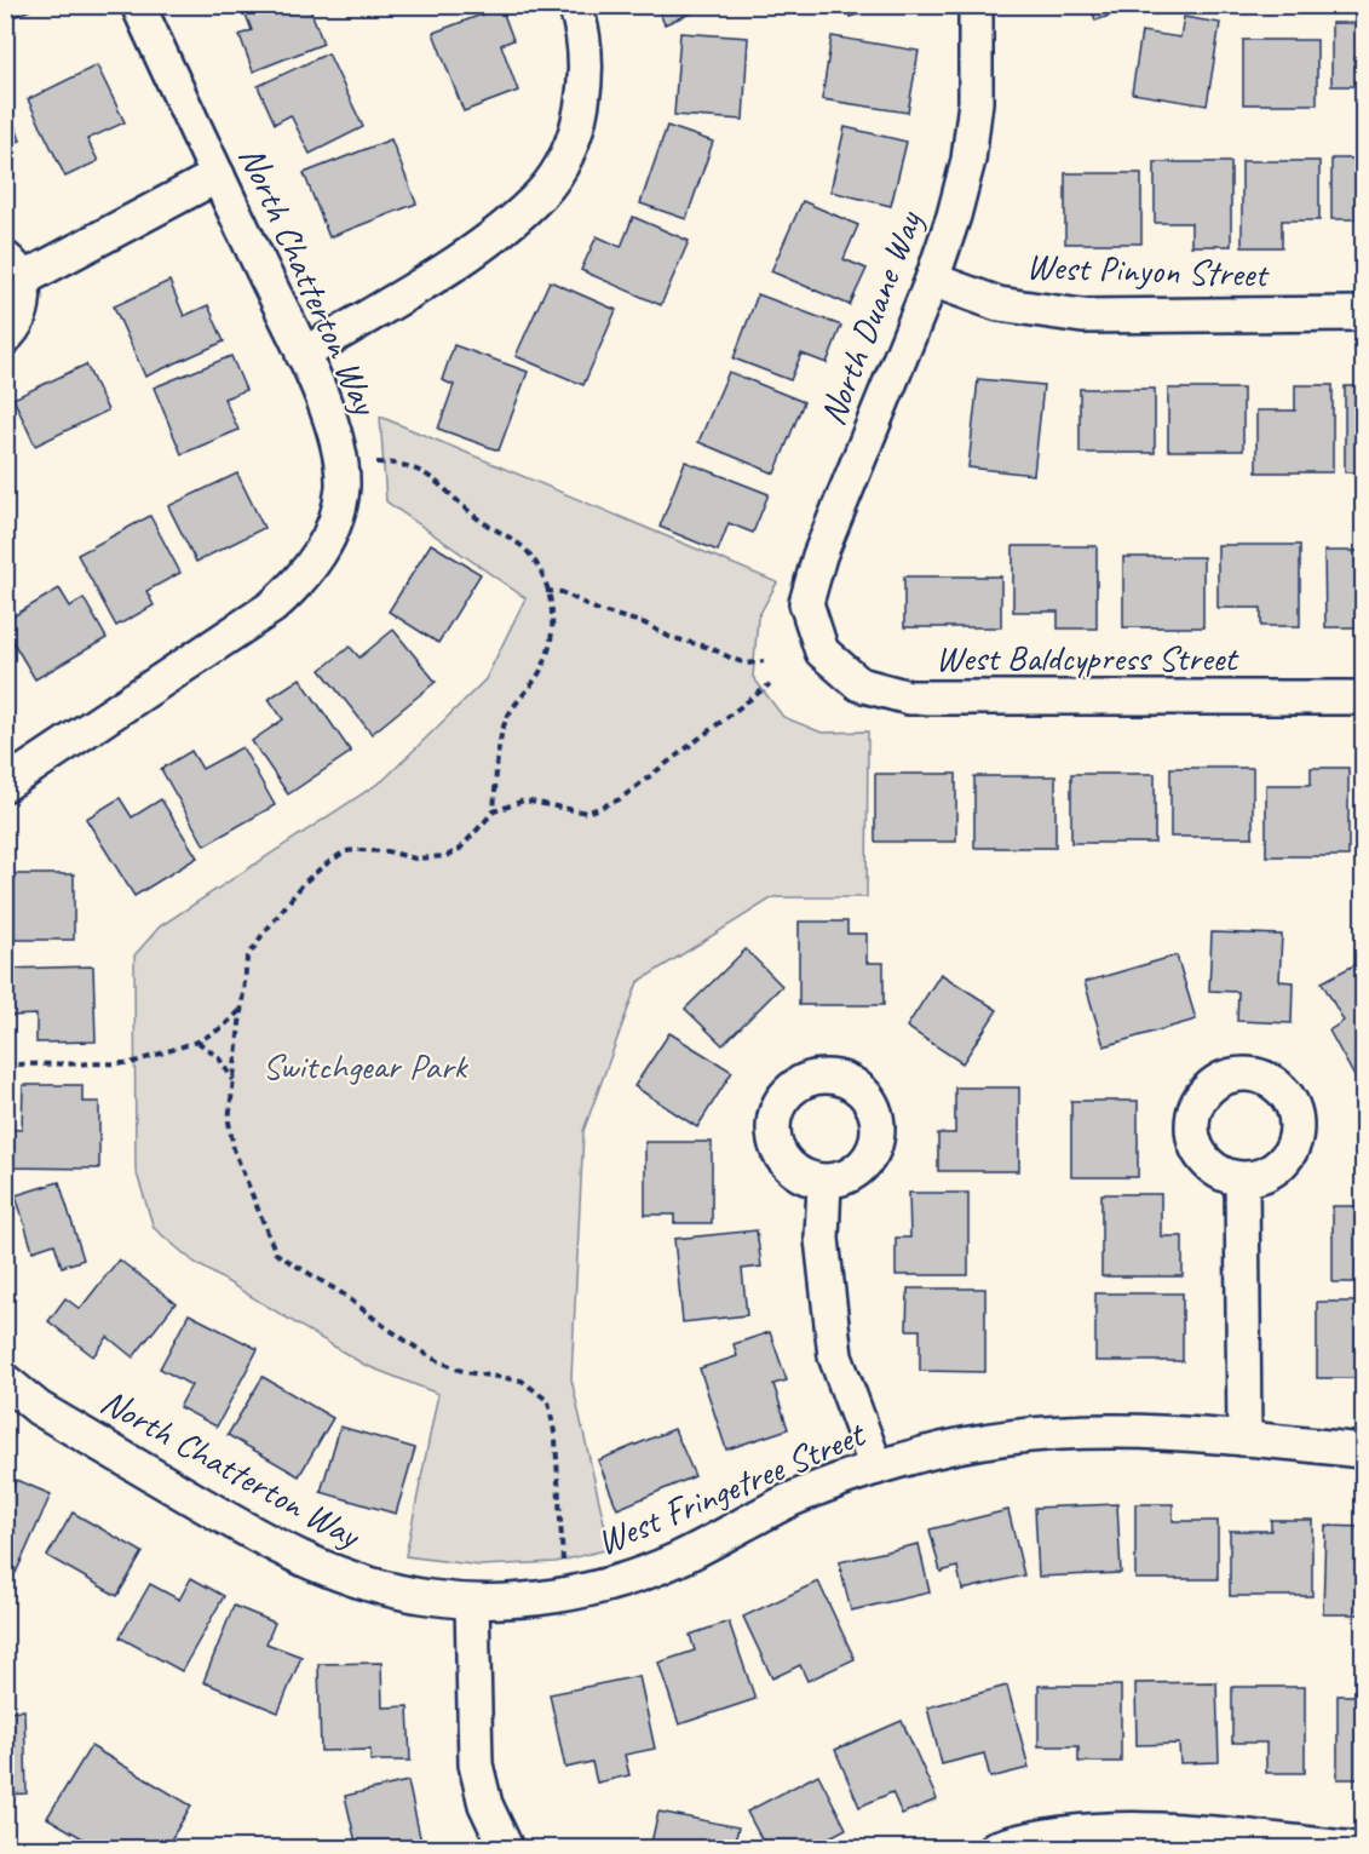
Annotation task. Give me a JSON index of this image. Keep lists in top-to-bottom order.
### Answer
{
  "streets": {
    "street": [
      "West Pinyon Street",
      "North Chatterton Way",
      "North Duane Way",
      "West Baldcypress Street",
      "West Fringetree Street"
    ]
  },
  "crossings": [
    ["West Pinyon Street", "North Duane Way"],
    ["North Chatterton Way", "West Fringetree Street"],
    ["North Duane Way", "West Baldcypress Street"]
  ],
  "parks": ["Switchgear Park"]
}
